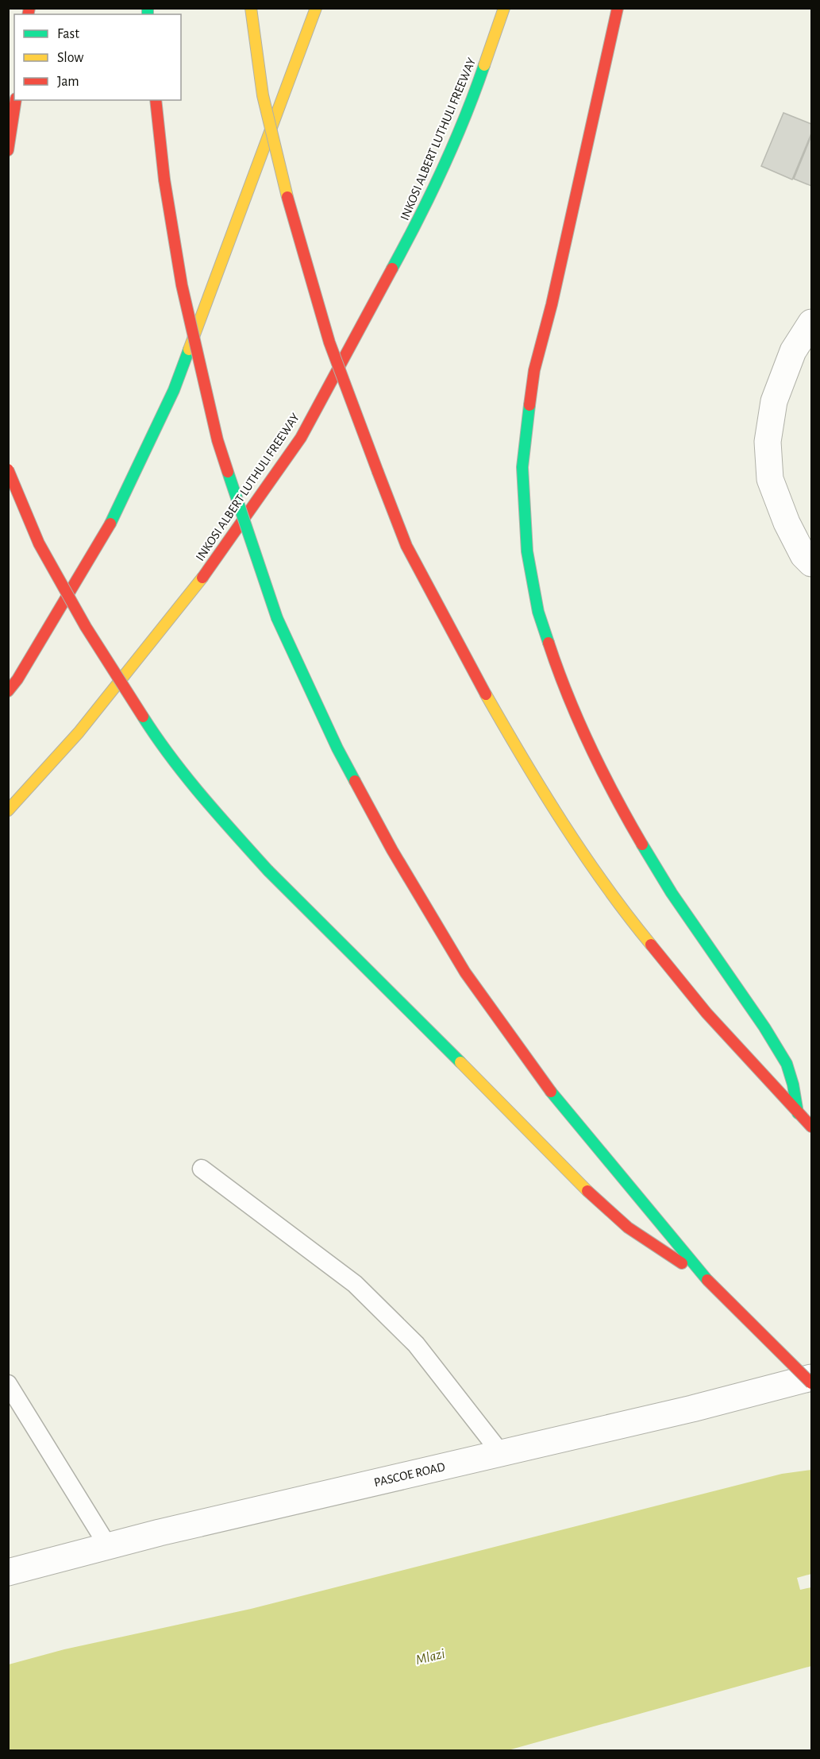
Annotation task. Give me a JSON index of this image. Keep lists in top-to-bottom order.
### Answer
{
  "streets": {
    "highway": ["INKOSI ALBERT LUTHULI FREEWAY"],
    "street": ["PASCOE ROAD"]
  },
  "water": ["Mlazi"],
  "legend": ["Fast", "Slow", "Jam"]
}
